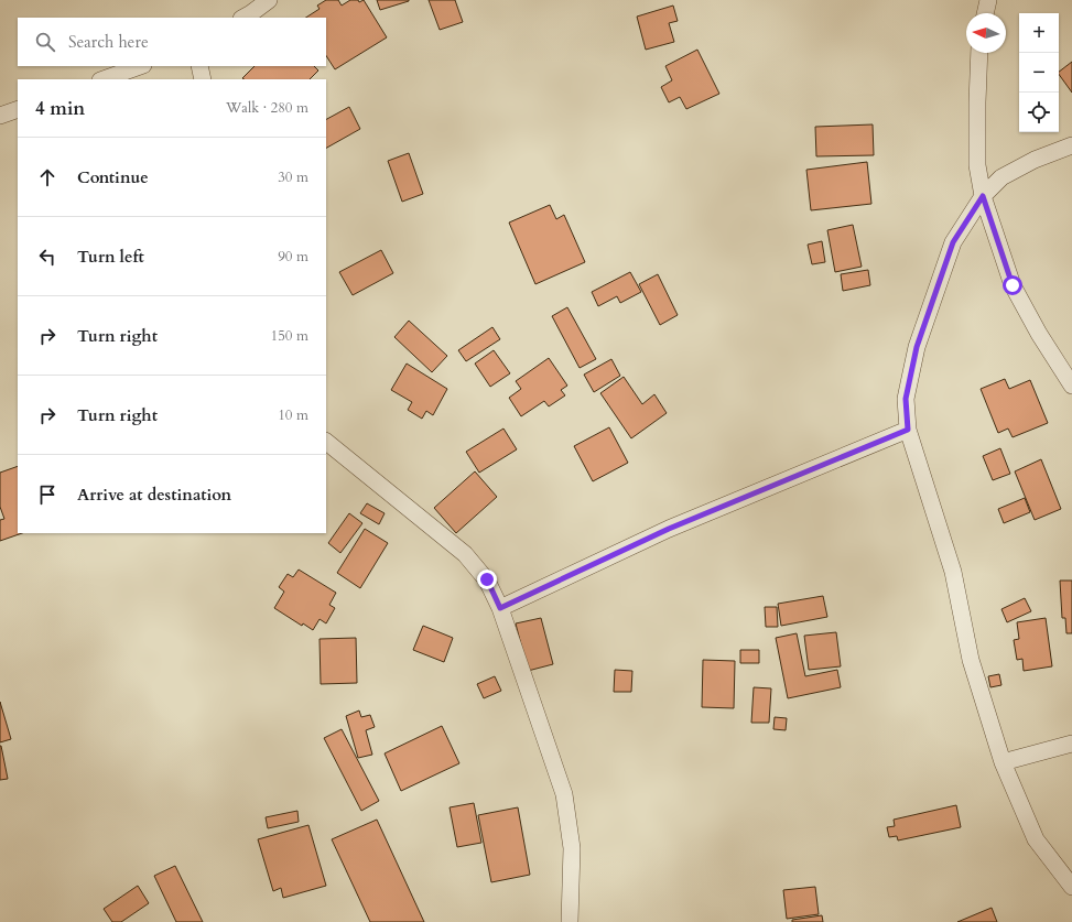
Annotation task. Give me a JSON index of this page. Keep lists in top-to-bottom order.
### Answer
{
  "north": "left",
  "page": {
    "map_buttons": ["+", "−"],
    "search": "Search here",
    "heading": ["4 min", "Walk · 280 m"],
    "list": [
      ["Continue", "30 m"],
      ["Turn left", "90 m"],
      ["Turn right", "150 m"],
      ["Turn right", "10 m"],
      "Arrive at destination"
    ]
  }
}
